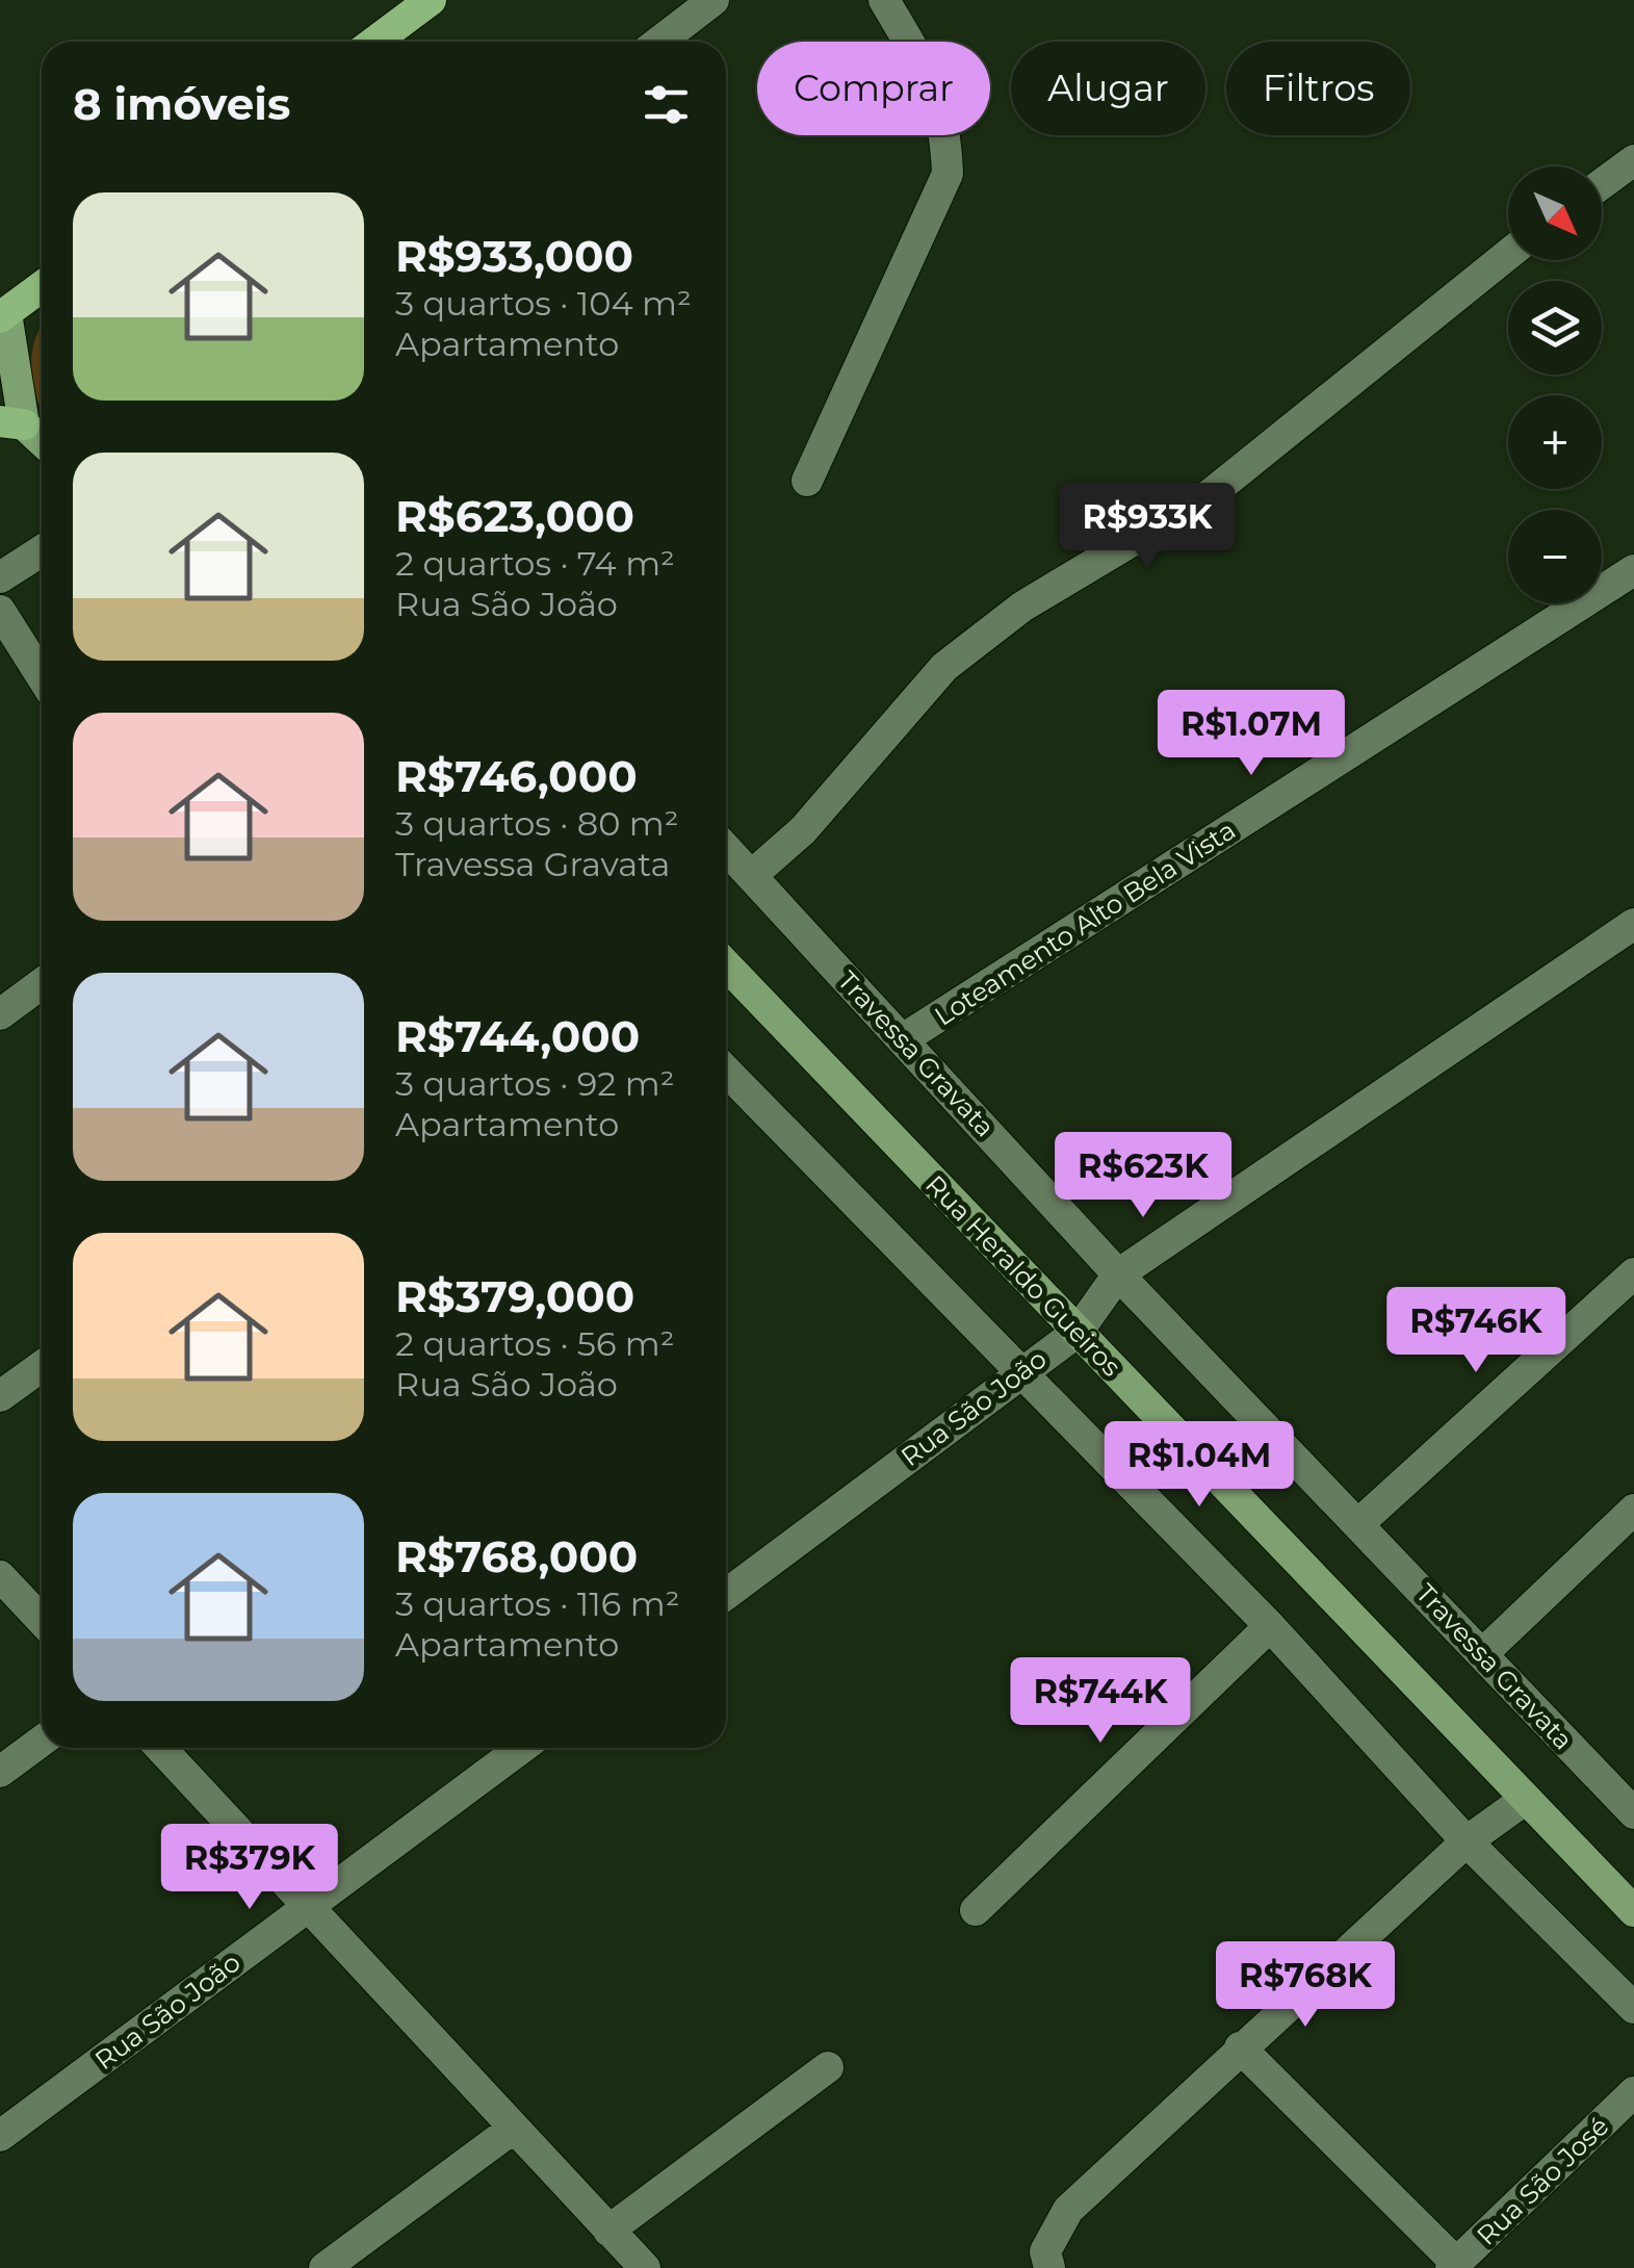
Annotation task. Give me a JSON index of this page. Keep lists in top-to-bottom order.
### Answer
{
  "streets": {
    "main road": ["Rua Heraldo Gueiros"],
    "street": [
      "Loteamento Alto Bela Vista",
      "Travessa Gravata",
      "Rua São João",
      "Rua São José"
    ]
  },
  "crossings": [
    ["Loteamento Alto Bela Vista", "Travessa Gravata"],
    ["Travessa Gravata", "Rua São João"],
    ["Rua Heraldo Gueiros", "Rua São João"]
  ],
  "north": "bottom right",
  "page": {
    "chip": ["Comprar", "Alugar", "Filtros"],
    "heading": "8 imóveis",
    "map_buttons": ["+", "−"],
    "list": [
      {
        "name": "R$933,000",
        "note": "3 quartos · 104 m² · Apartamento"
      },
      {
        "name": "R$623,000",
        "note": "2 quartos · 74 m² · Rua São João"
      },
      {
        "name": "R$746,000",
        "note": "3 quartos · 80 m² · Travessa Gravata"
      },
      {
        "name": "R$744,000",
        "note": "3 quartos · 92 m² · Apartamento"
      },
      {
        "name": "R$379,000",
        "note": "2 quartos · 56 m² · Rua São João"
      },
      {
        "name": "R$768,000",
        "note": "3 quartos · 116 m² · Apartamento"
      }
    ],
    "price": [
      "R$933K",
      "R$1.07M",
      "R$623K",
      "R$746K",
      "R$1.04M",
      "R$744K",
      "R$379K",
      "R$768K"
    ]
  }
}
